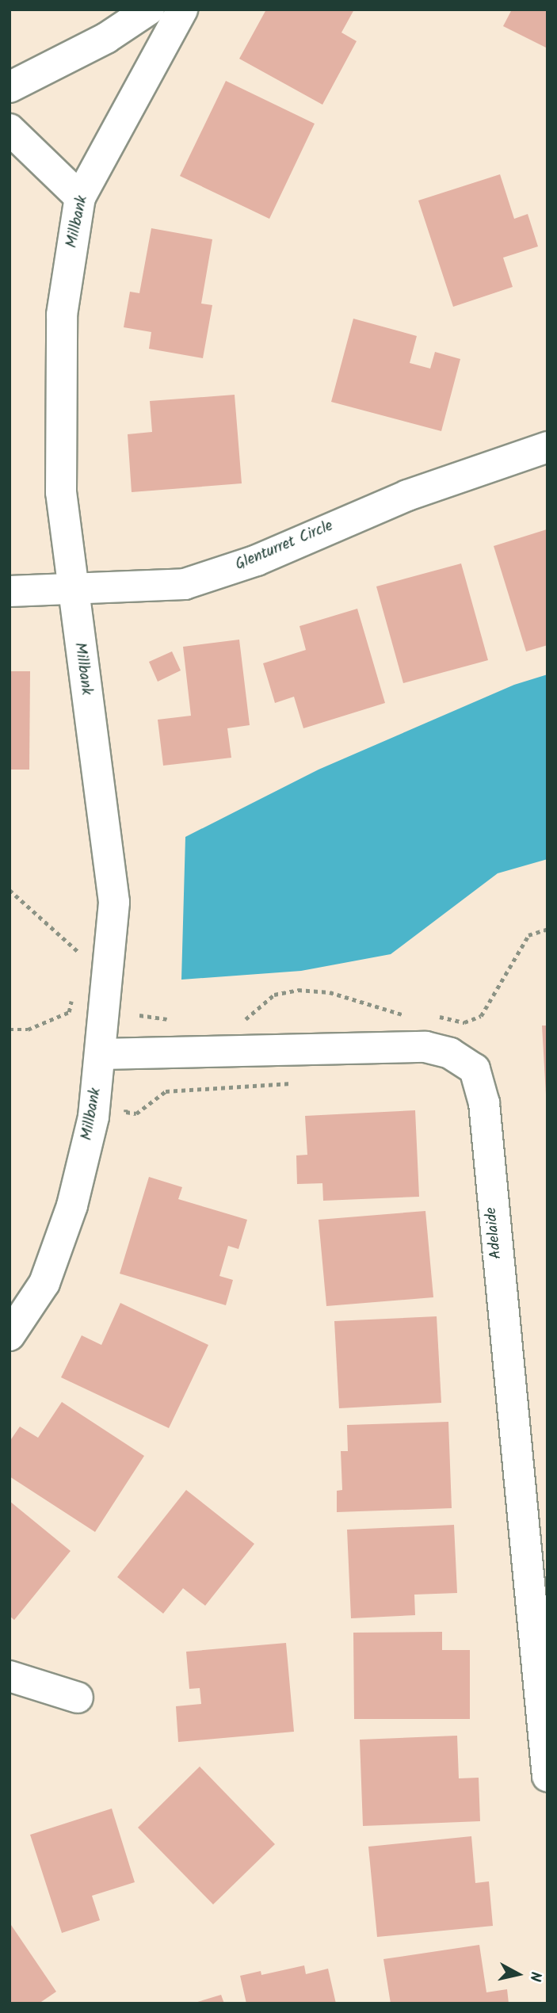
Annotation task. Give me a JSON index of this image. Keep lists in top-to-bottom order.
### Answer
{
  "streets": {
    "street": ["Millbank", "Glenturret Circle", "Adelaide"]
  },
  "crossings": [
    ["Millbank", "Glenturret Circle"],
    ["Millbank", "Adelaide"]
  ],
  "north": "right"
}
